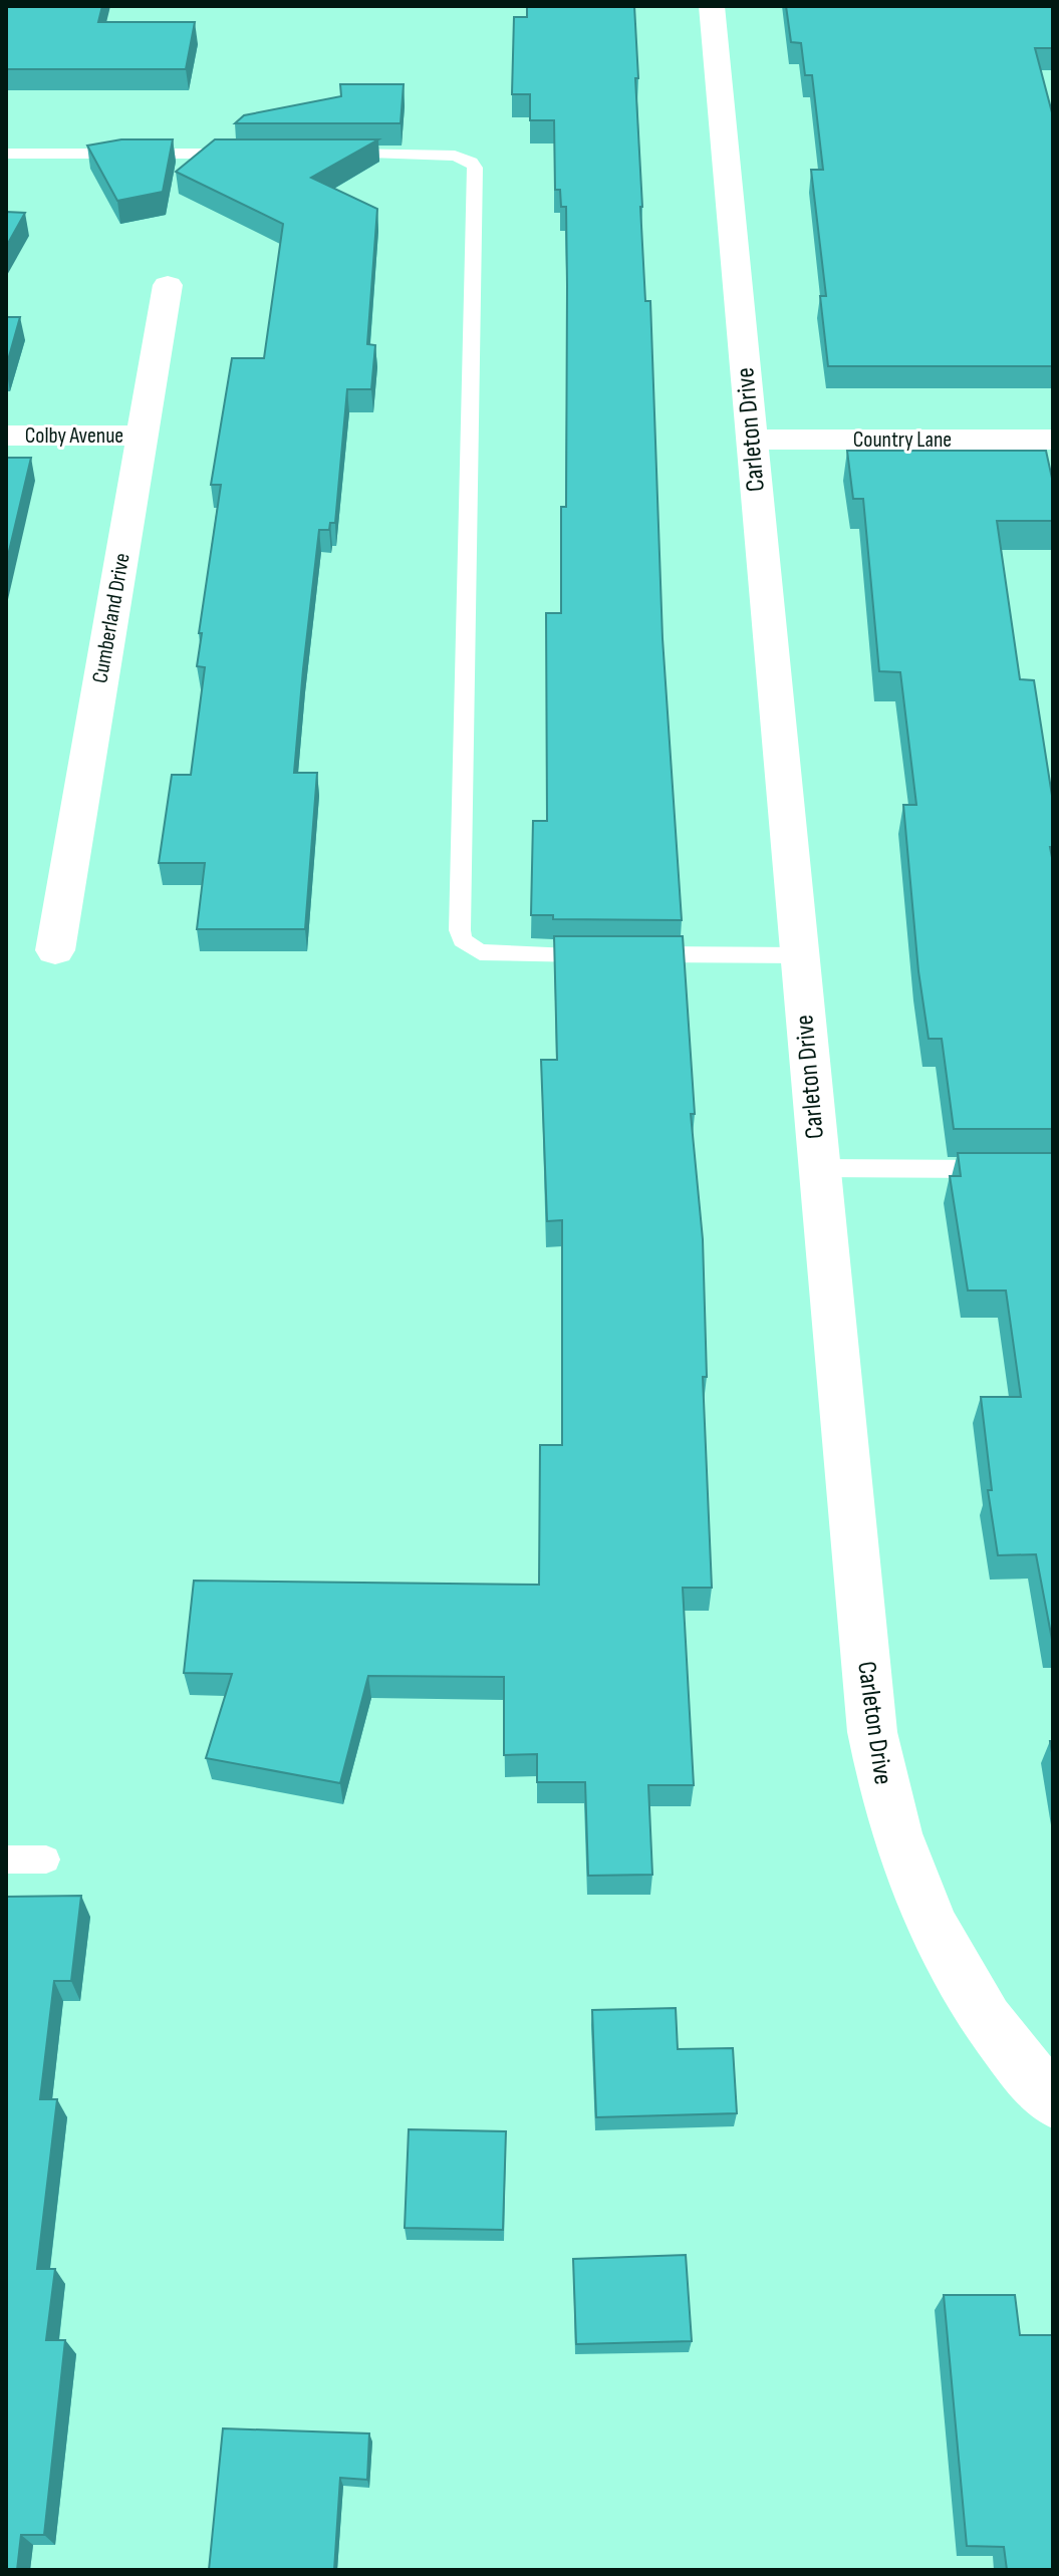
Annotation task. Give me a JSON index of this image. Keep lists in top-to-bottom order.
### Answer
{
  "streets": {
    "street": [
      "Carleton Drive",
      "Colby Avenue",
      "Country Lane",
      "Cumberland Drive"
    ]
  },
  "crossings": [
    ["Carleton Drive", "Country Lane"],
    ["Colby Avenue", "Cumberland Drive"]
  ]
}
